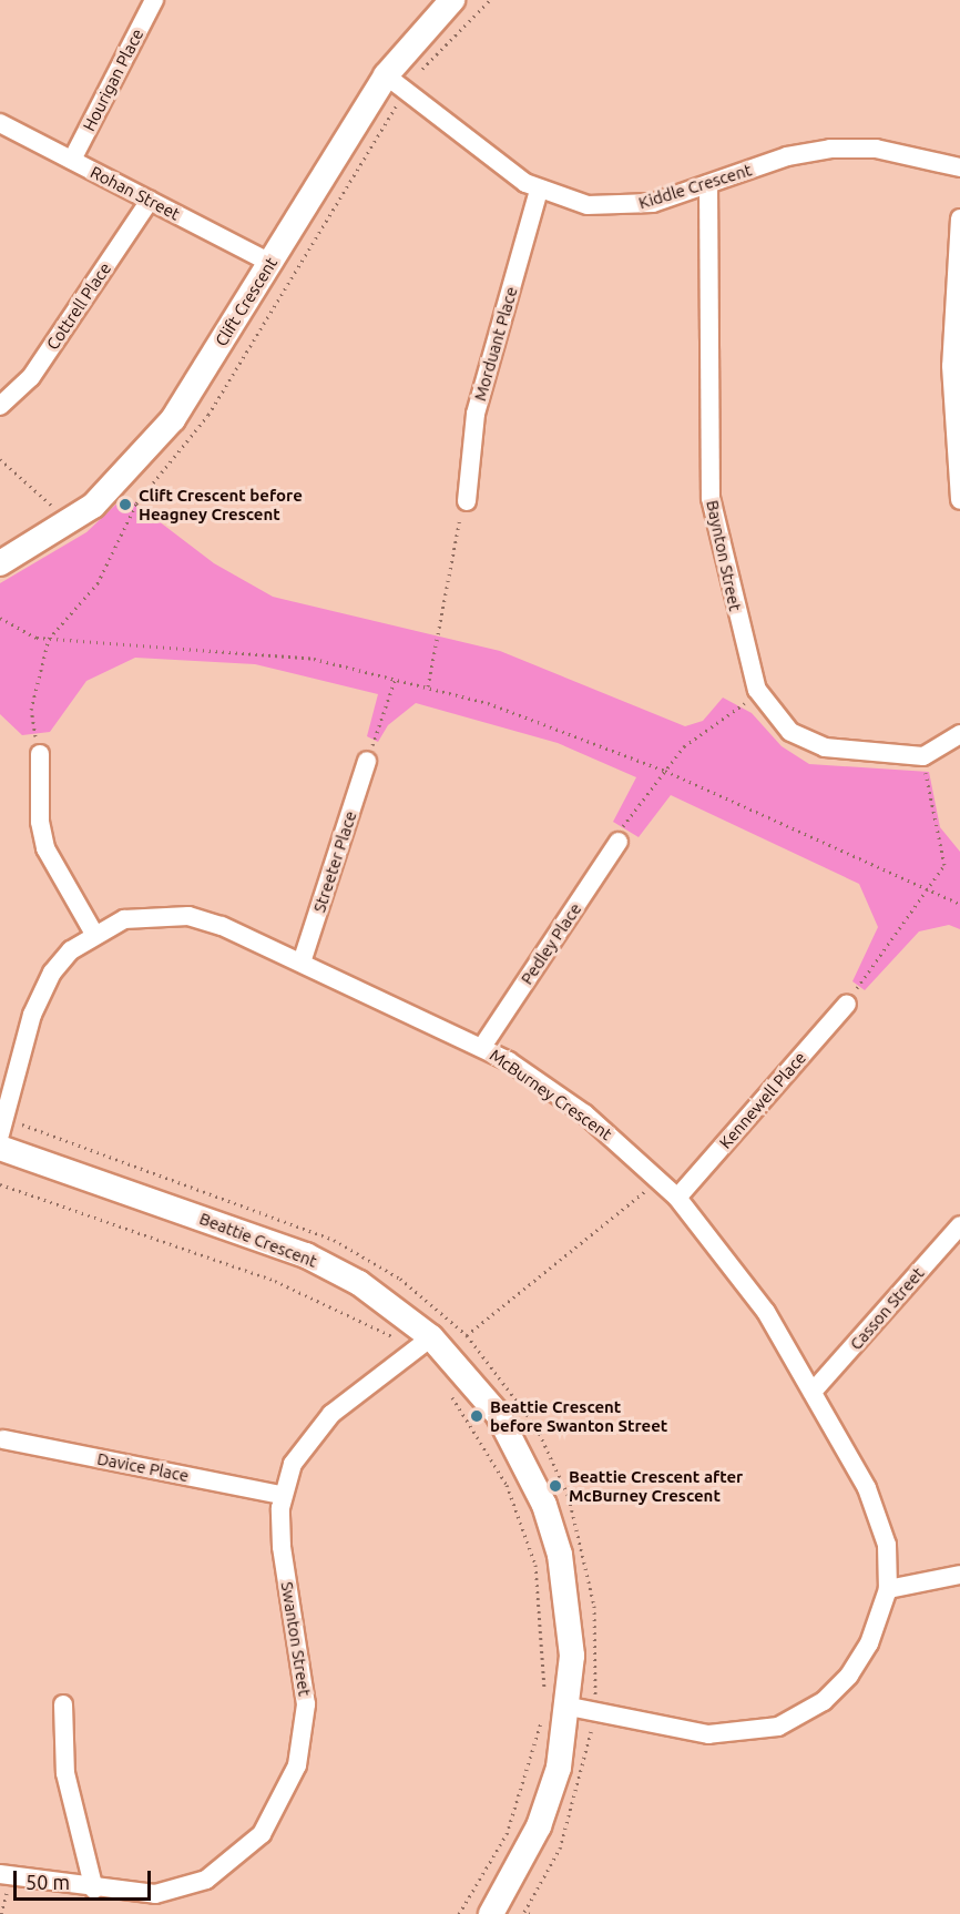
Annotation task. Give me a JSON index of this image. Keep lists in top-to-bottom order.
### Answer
{
  "streets": {
    "street": [
      "Hourigan Place",
      "Kiddle Crescent",
      "Rohan Street",
      "Clift Crescent",
      "Cottrell Place",
      "Morduant Place",
      "Baynton Street",
      "Streeter Place",
      "Pedley Place",
      "McBurney Crescent",
      "Kennewell Place",
      "Beattie Crescent",
      "Casson Street",
      "Davice Place",
      "Swanton Street"
    ]
  },
  "crossings": [
    ["Hourigan Place", "Rohan Street"],
    ["Kiddle Crescent", "Clift Crescent"],
    ["Kiddle Crescent", "Morduant Place"],
    ["Kiddle Crescent", "Baynton Street"],
    ["Rohan Street", "Clift Crescent"],
    ["Rohan Street", "Cottrell Place"],
    ["Streeter Place", "McBurney Crescent"],
    ["Pedley Place", "McBurney Crescent"],
    ["McBurney Crescent", "Kennewell Place"],
    ["McBurney Crescent", "Beattie Crescent"],
    ["McBurney Crescent", "Casson Street"],
    ["Beattie Crescent", "Swanton Street"],
    ["Davice Place", "Swanton Street"]
  ],
  "places": ["Clift Crescent before Heagney Crescent", "Beattie Crescent before Swanton Street", "Beattie Crescent after McBurney Crescent"],
  "scale_bar": "50 m"
}
